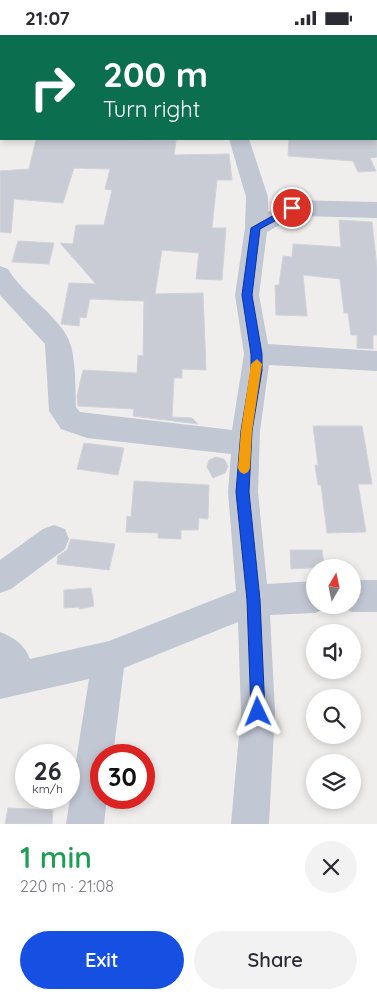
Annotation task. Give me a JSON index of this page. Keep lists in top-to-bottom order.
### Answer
{
  "north": "top",
  "page": {
    "status": "21:07",
    "turn": ["200 m", "Turn right"],
    "speed": "26 km/h",
    "limit": "30",
    "heading": ["1 min", "220 m · 21:08"],
    "buttons": ["Exit", "Share"]
  }
}
